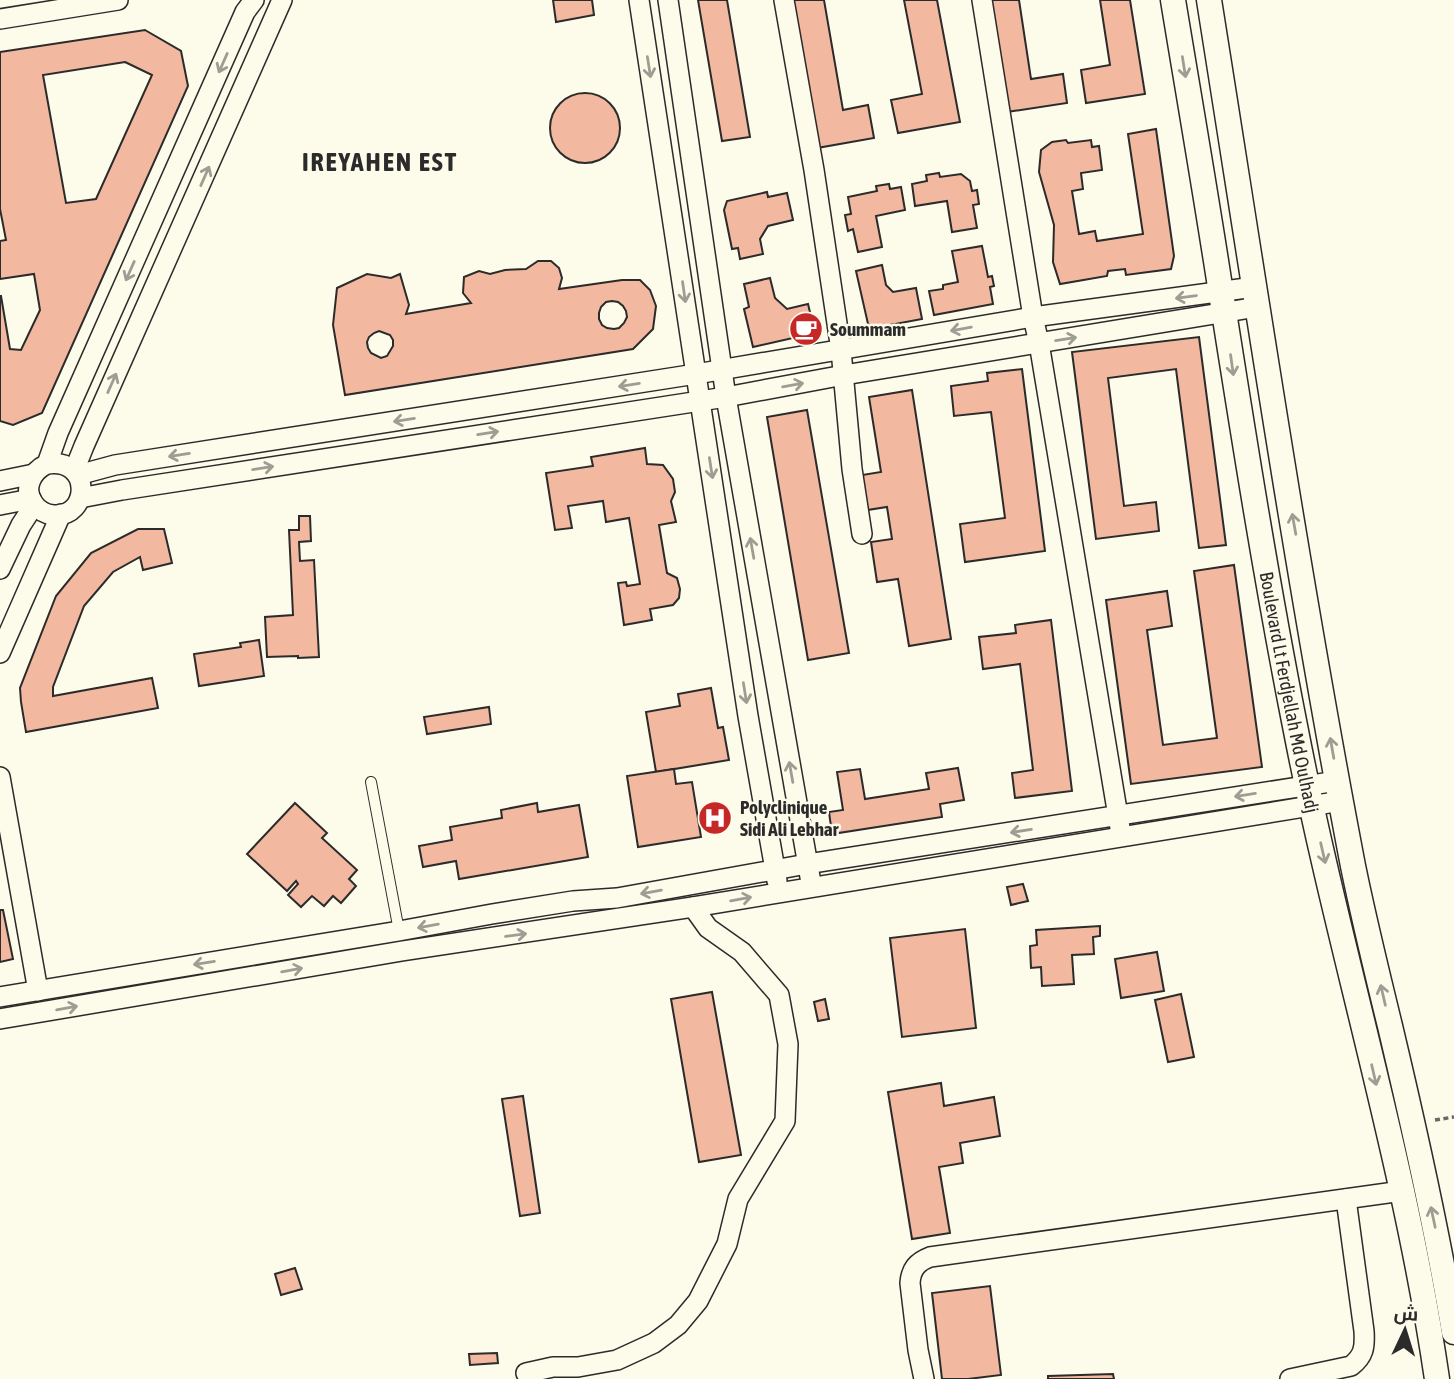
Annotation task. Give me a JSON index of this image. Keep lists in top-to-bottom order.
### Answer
{
  "streets": {
    "street": ["Boulevard Lt Ferdjellah Md Oulhadj"]
  },
  "districts": ["IREYAHEN EST"],
  "places": {
    "cafe": ["Soummam"],
    "hospital": ["Polyclinique Sidi Ali Lebhar"]
  },
  "north": "top"
}
